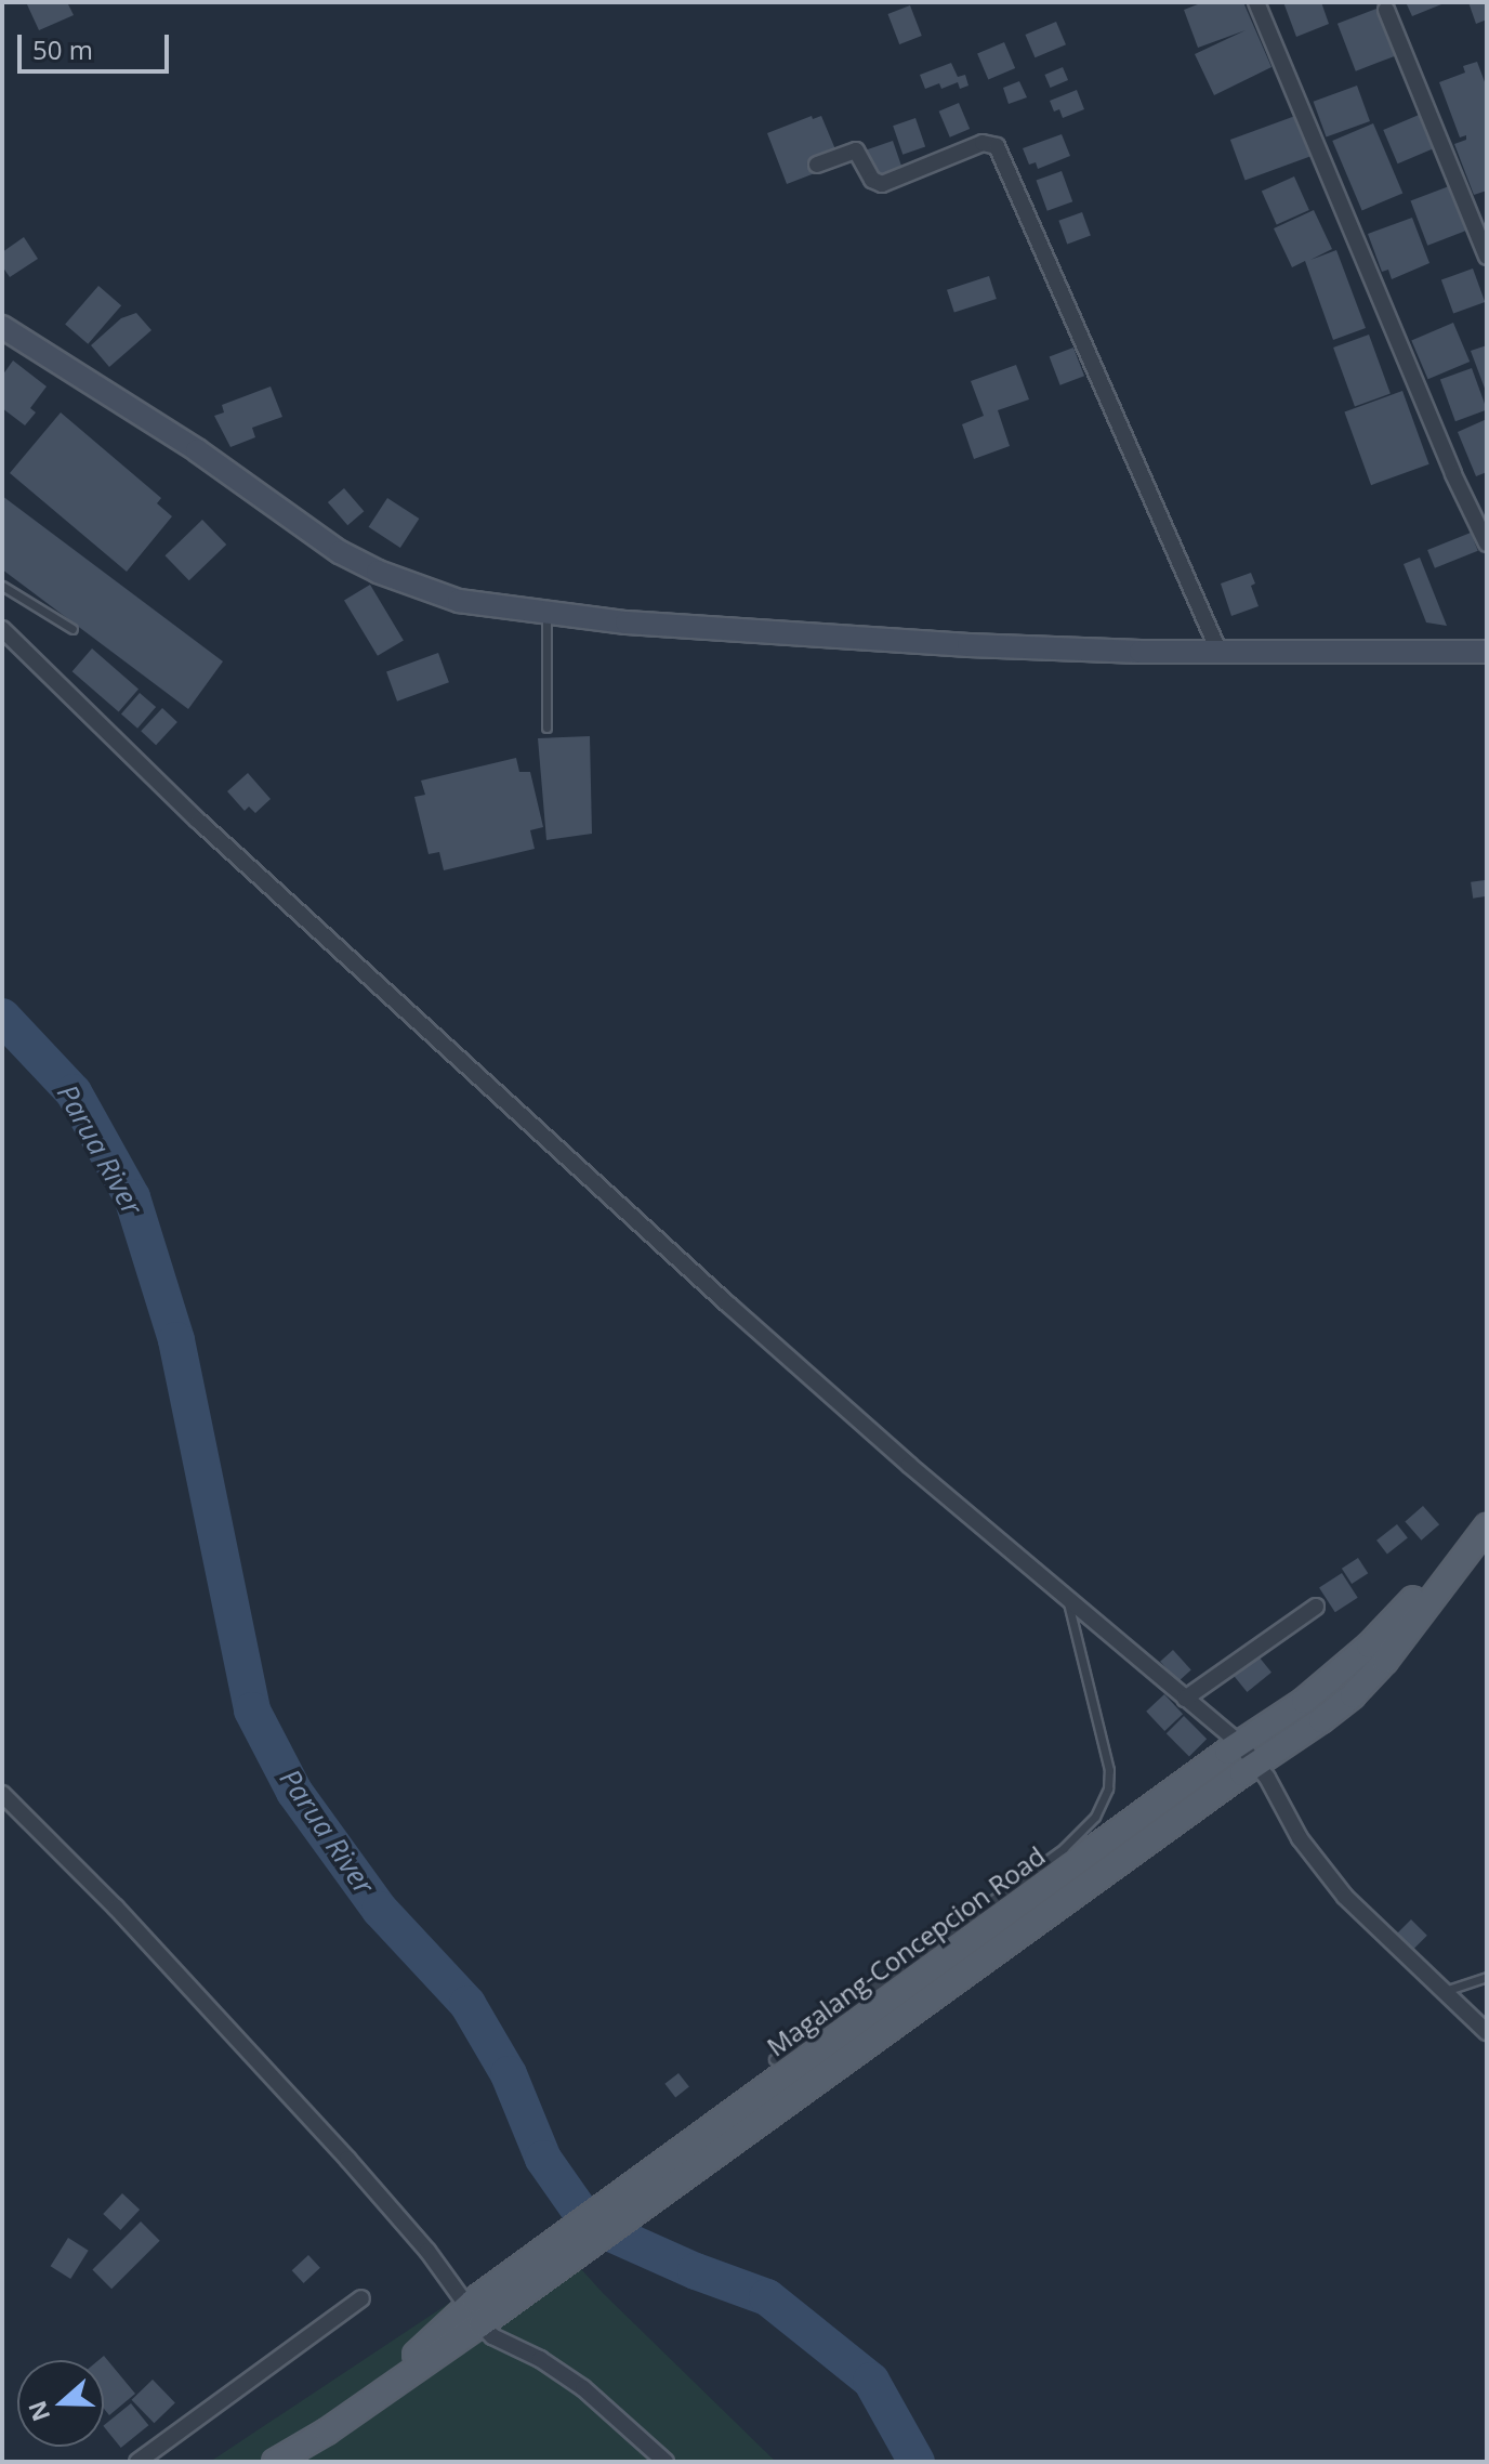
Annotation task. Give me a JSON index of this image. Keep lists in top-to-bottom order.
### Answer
{
  "streets": {
    "main road": ["Magalang-Concepcion Road"]
  },
  "water": ["Parua River"],
  "scale_bar": "50 m",
  "north": "left"
}
